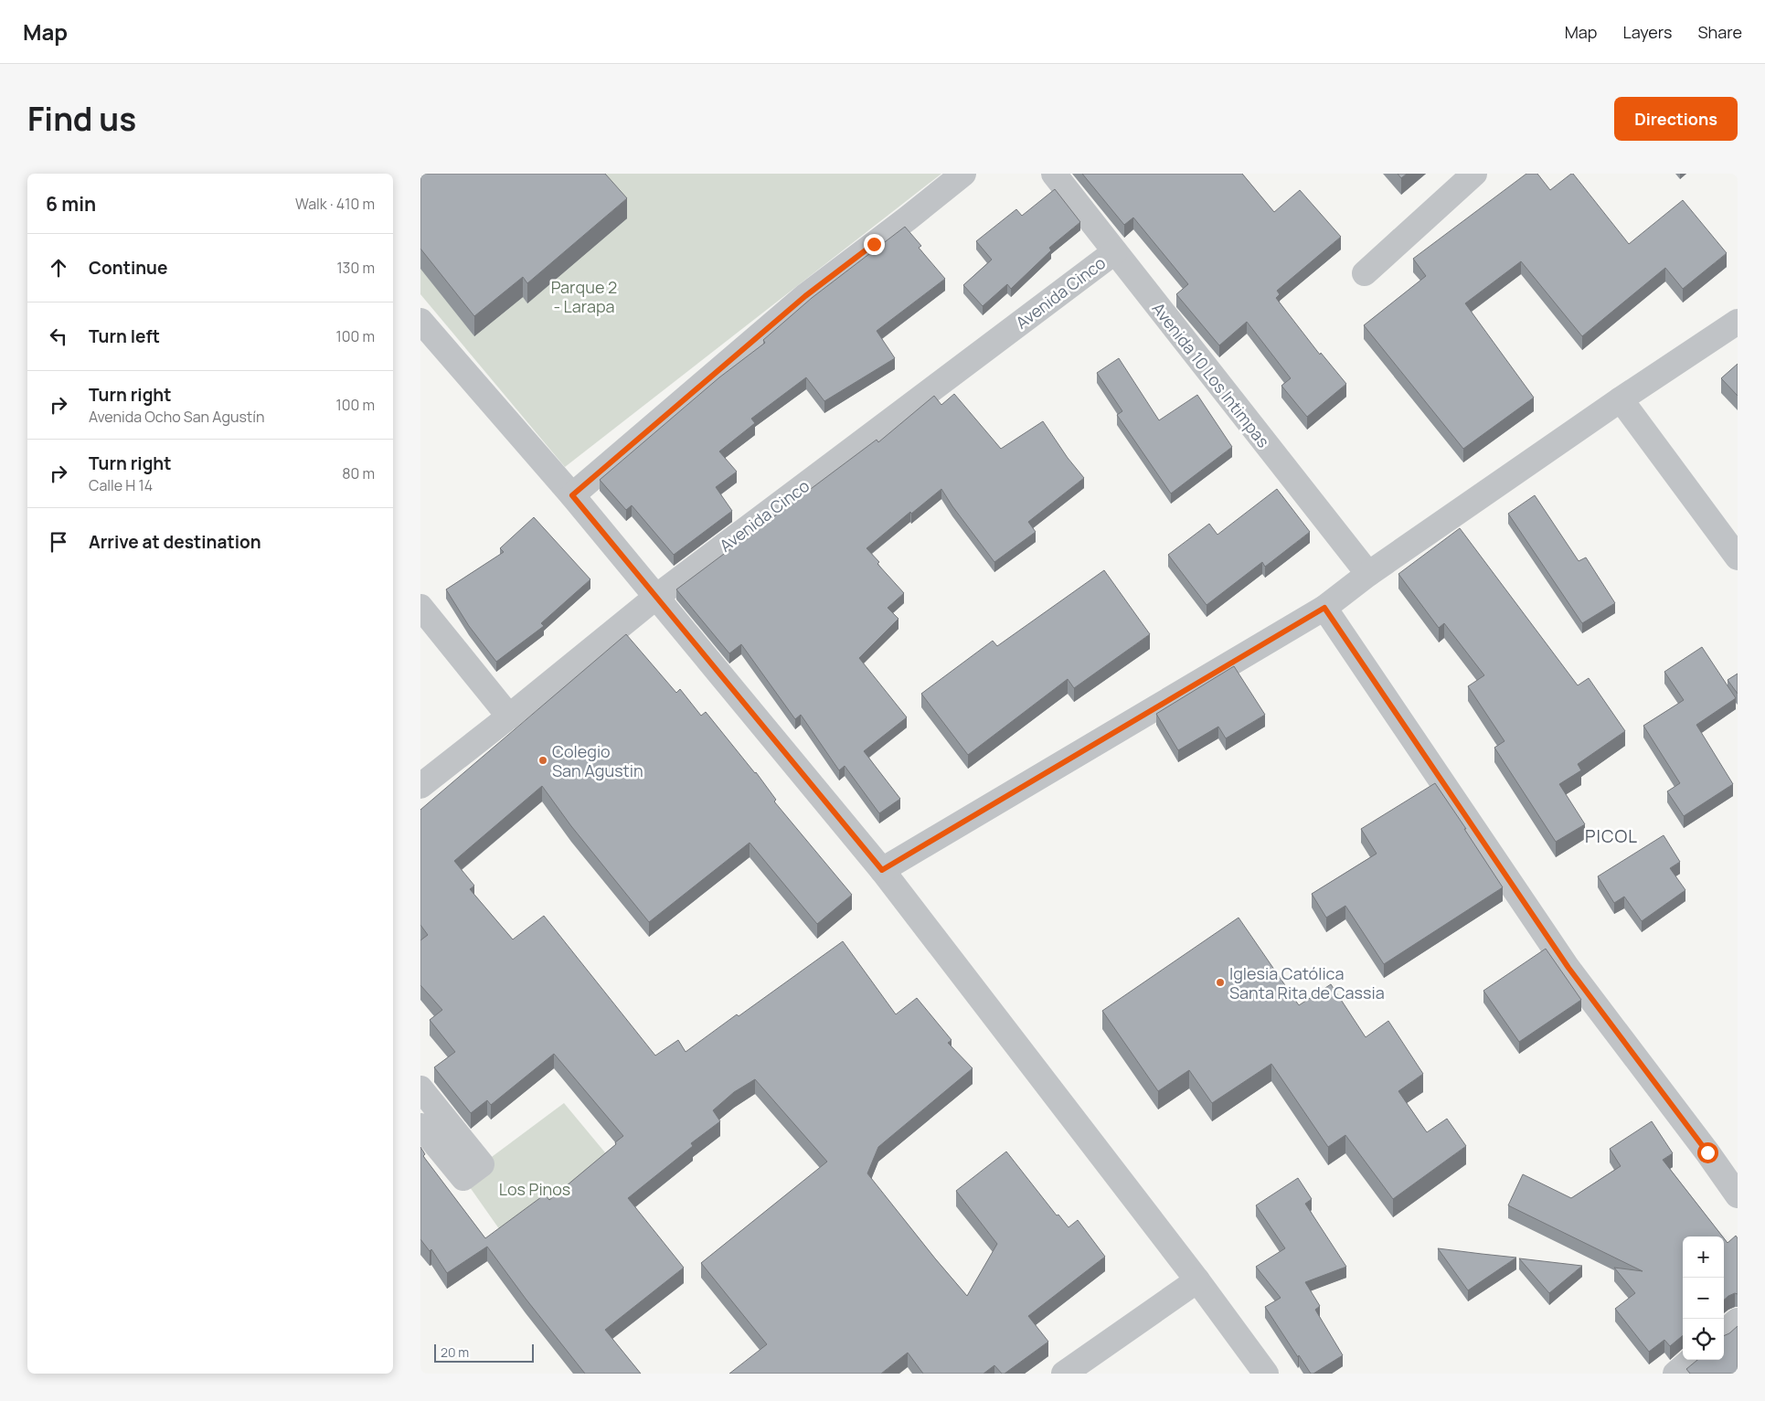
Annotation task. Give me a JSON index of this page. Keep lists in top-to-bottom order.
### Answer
{
  "streets": {
    "street": ["Avenida Cinco", "Avenida 10 Los Intimpas"]
  },
  "crossings": [
    ["Avenida Cinco", "Avenida 10 Los Intimpas"]
  ],
  "districts": ["PICOL"],
  "parks": ["Parque 2 - Larapa", "Los Pinos"],
  "places": ["Colegio San Agustin", "Iglesia Católica Santa Rita de Cassia"],
  "scale_bar": "20 m",
  "page": {
    "header": "Map",
    "nav": ["Map", "Layers", "Share"],
    "title": "Find us",
    "buttons": "Directions",
    "heading": ["6 min", "Walk · 410 m"],
    "list": [
      ["Continue", "130 m"],
      ["Turn left", "100 m"],
      ["Turn right", "Avenida Ocho San Agustín", "100 m"],
      ["Turn right", "Calle H 14", "80 m"],
      "Arrive at destination"
    ],
    "map_buttons": ["+", "−"],
    "scale": "20 m"
  }
}
